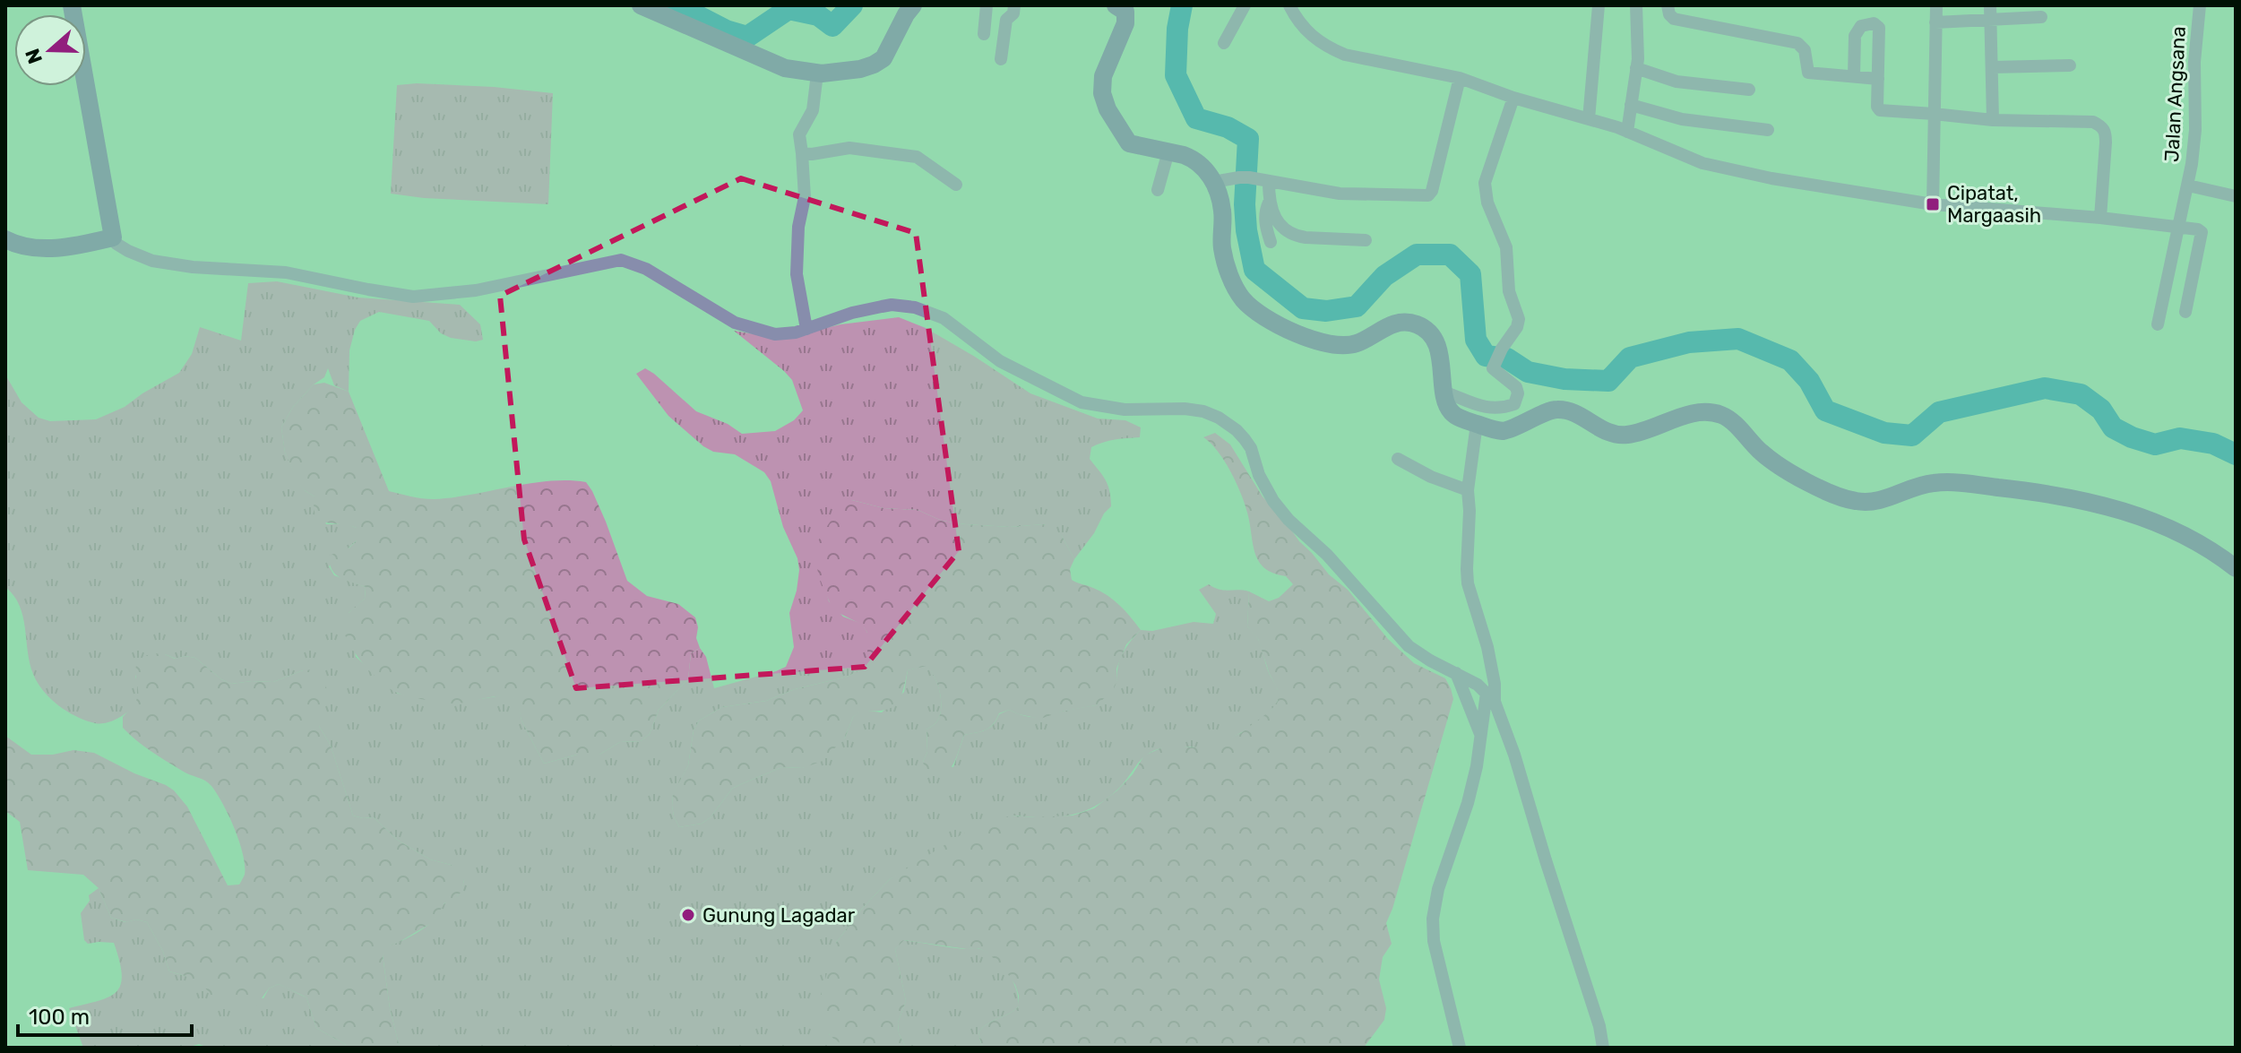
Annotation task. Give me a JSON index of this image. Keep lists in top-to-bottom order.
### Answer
{
  "streets": {
    "street": ["Jalan Angsana"]
  },
  "places": {
    "transit": ["Cipatat, Margaasih"],
    "other": ["Gunung Lagadar"]
  },
  "scale_bar": "100 m",
  "north": "left"
}
